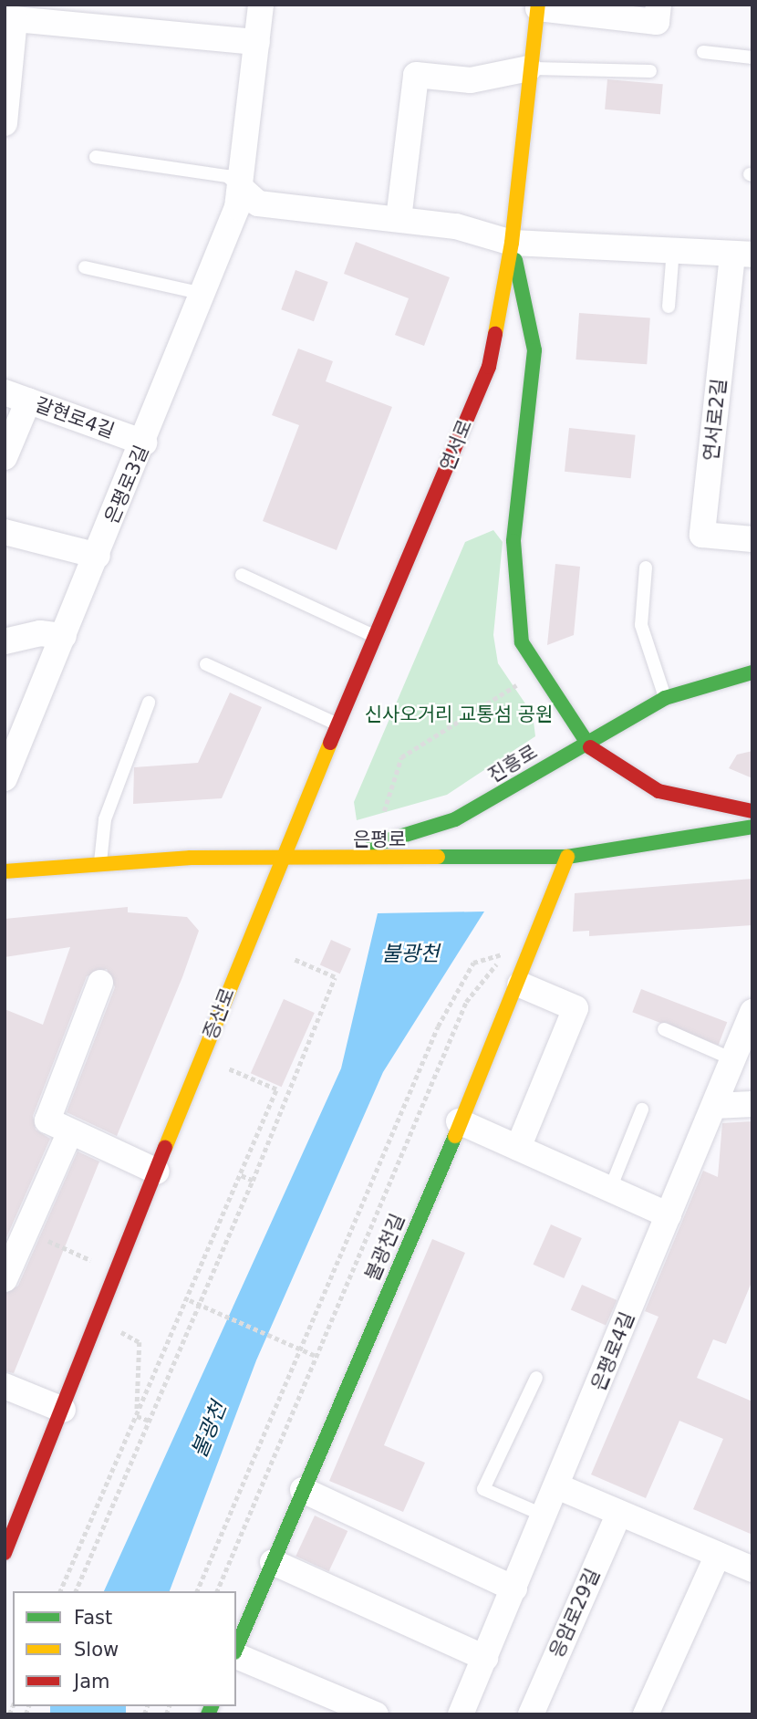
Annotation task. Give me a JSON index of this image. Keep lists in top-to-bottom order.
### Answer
{
  "streets": {
    "main road": [
      "연서로",
      "진흥로",
      "은평로",
      "증산로",
      "불광천길"
    ],
    "street": [
      "갈현로4길",
      "연서로2길",
      "은평로3길",
      "은평로4길",
      "응암로29길"
    ]
  },
  "crossings": [
    ["갈현로4길", "은평로3길"],
    ["연서로2길", "연서로"],
    ["연서로", "진흥로"],
    ["연서로", "은평로"],
    ["연서로", "증산로"],
    ["진흥로", "은평로"],
    ["진흥로", "증산로"],
    ["은평로", "증산로"],
    ["은평로", "불광천길"]
  ],
  "water": ["불광천"],
  "parks": ["신사오거리 교통섬 공원"],
  "legend": ["Fast", "Slow", "Jam"]
}
